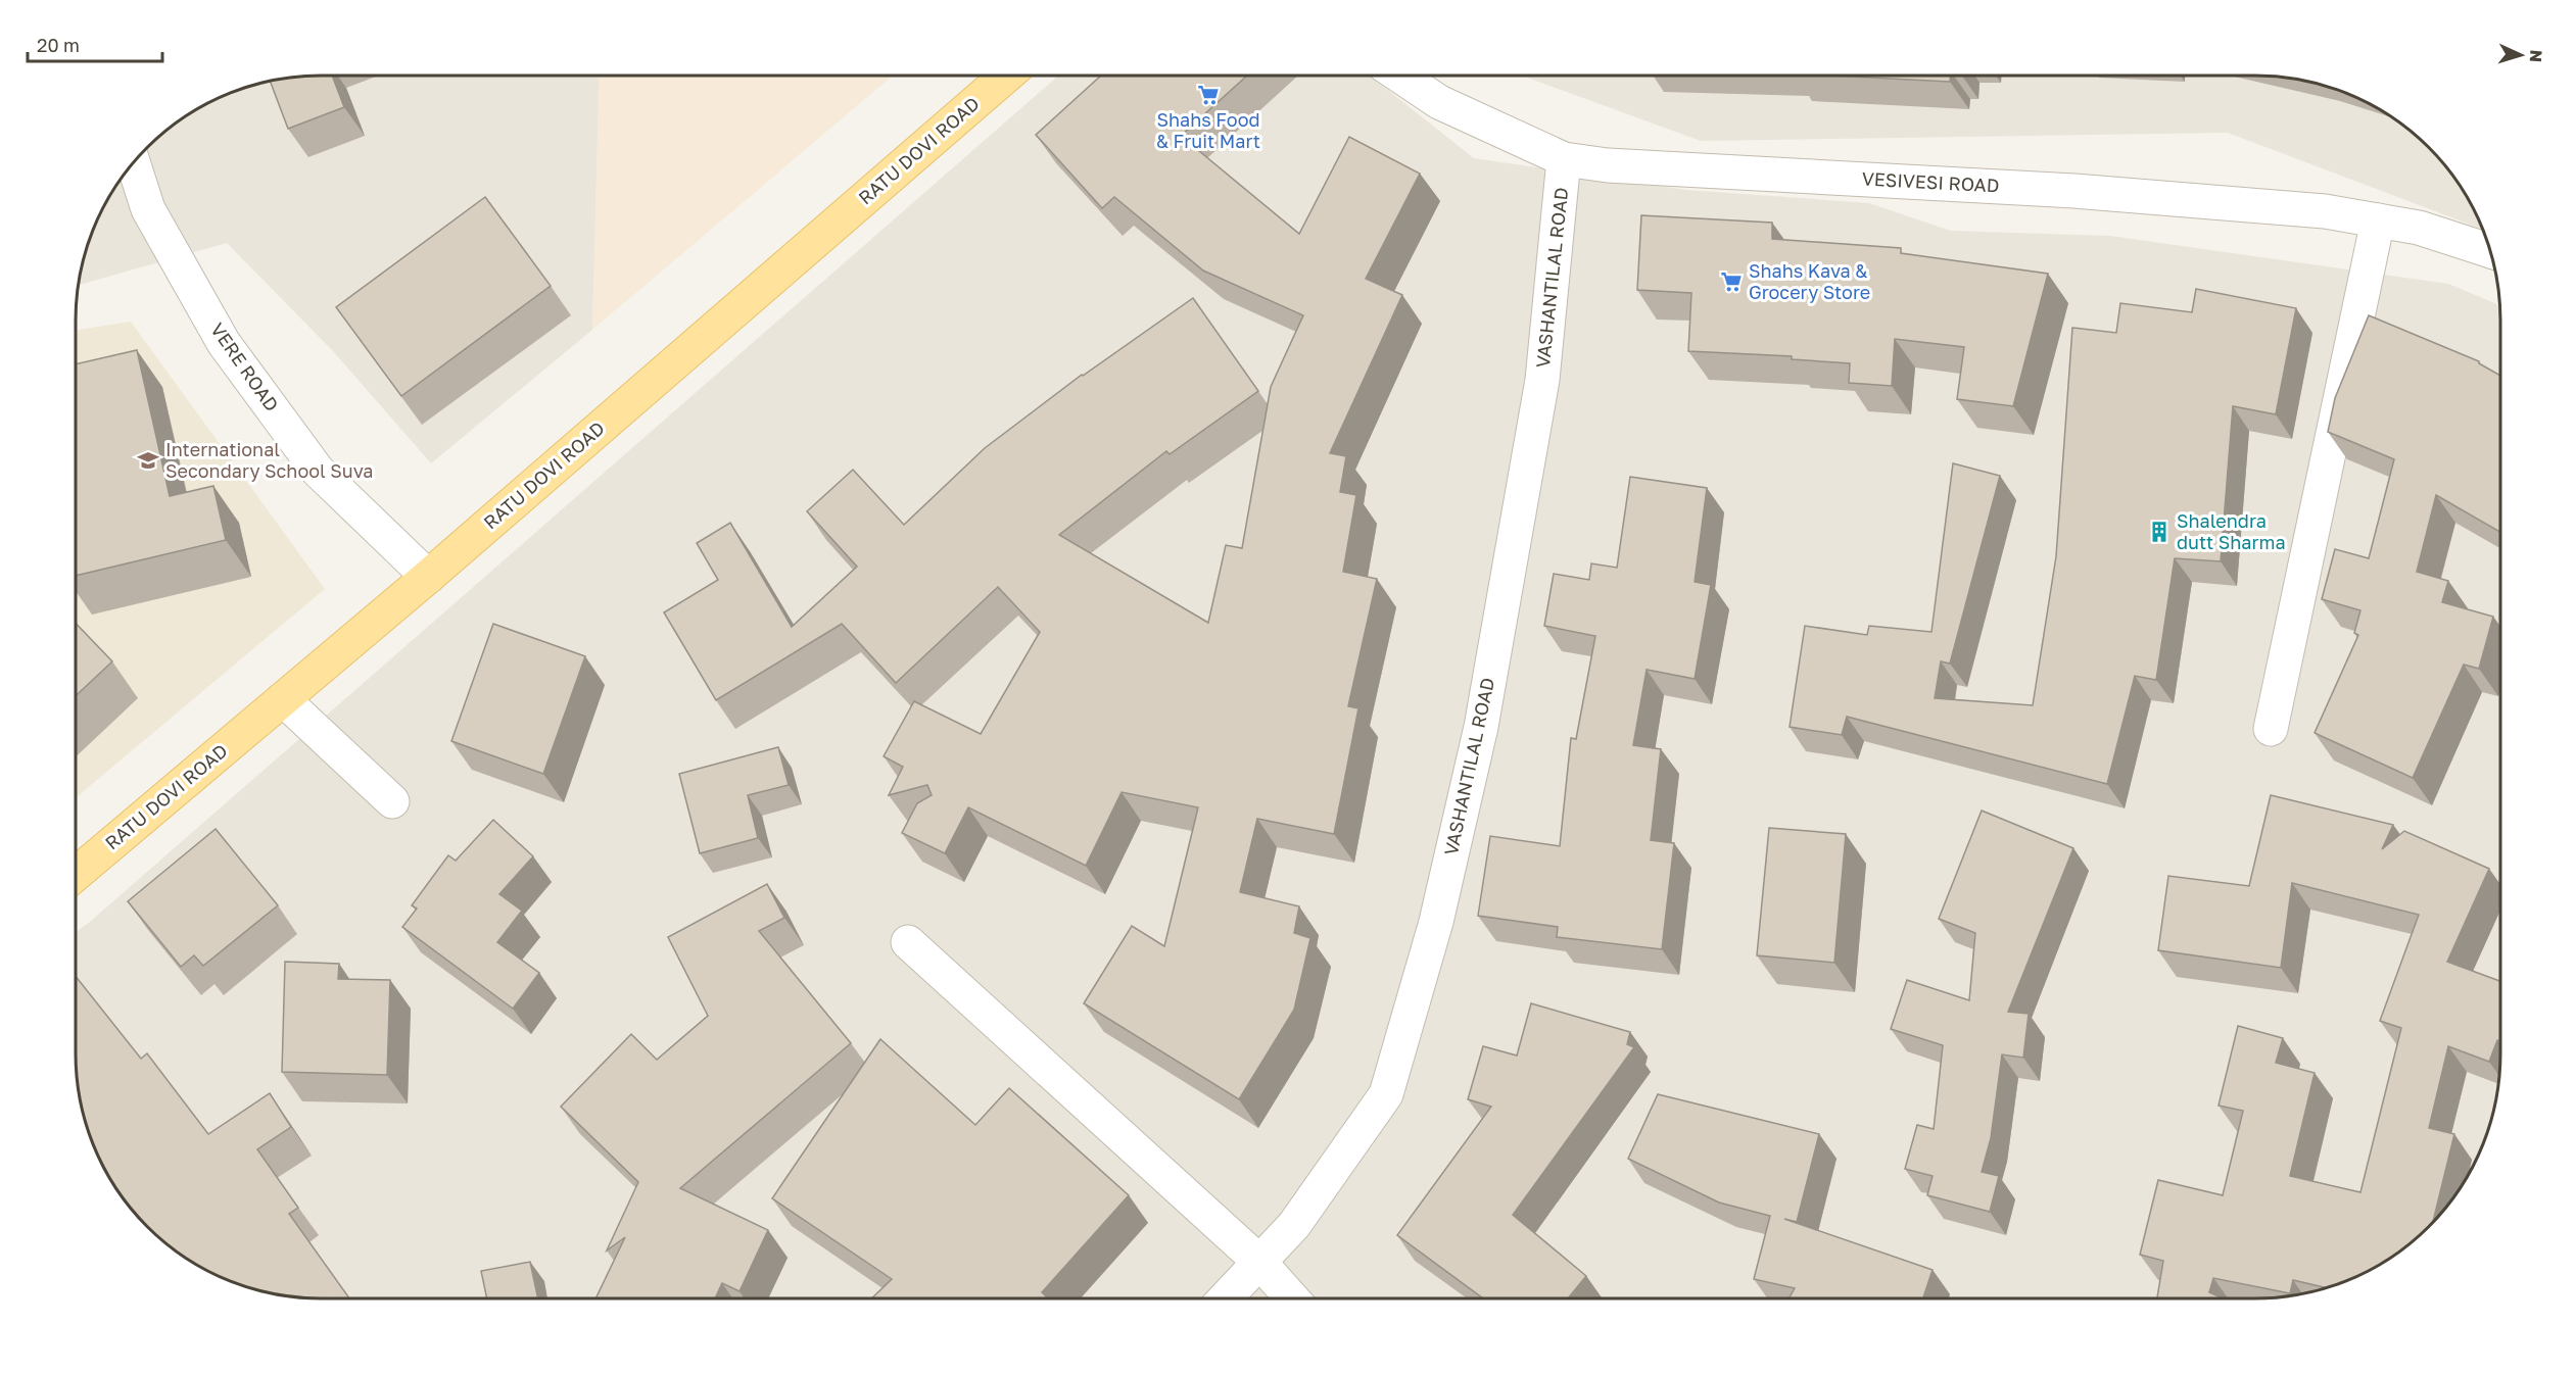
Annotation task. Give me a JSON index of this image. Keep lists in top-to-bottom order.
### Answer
{
  "streets": {
    "main road": ["RATU DOVI ROAD"],
    "street": ["VESIVESI ROAD", "VASHANTILAL ROAD", "VERE ROAD"]
  },
  "crossings": [
    ["RATU DOVI ROAD", "VERE ROAD"],
    ["VESIVESI ROAD", "VASHANTILAL ROAD"]
  ],
  "places": {
    "supermarket": ["Shahs Food & Fruit Mart", "Shahs Kava & Grocery Store"],
    "school or university": ["International Secondary School Suva"],
    "building": ["Shalendra dutt Sharma"]
  },
  "scale_bar": "20 m",
  "north": "right"
}
